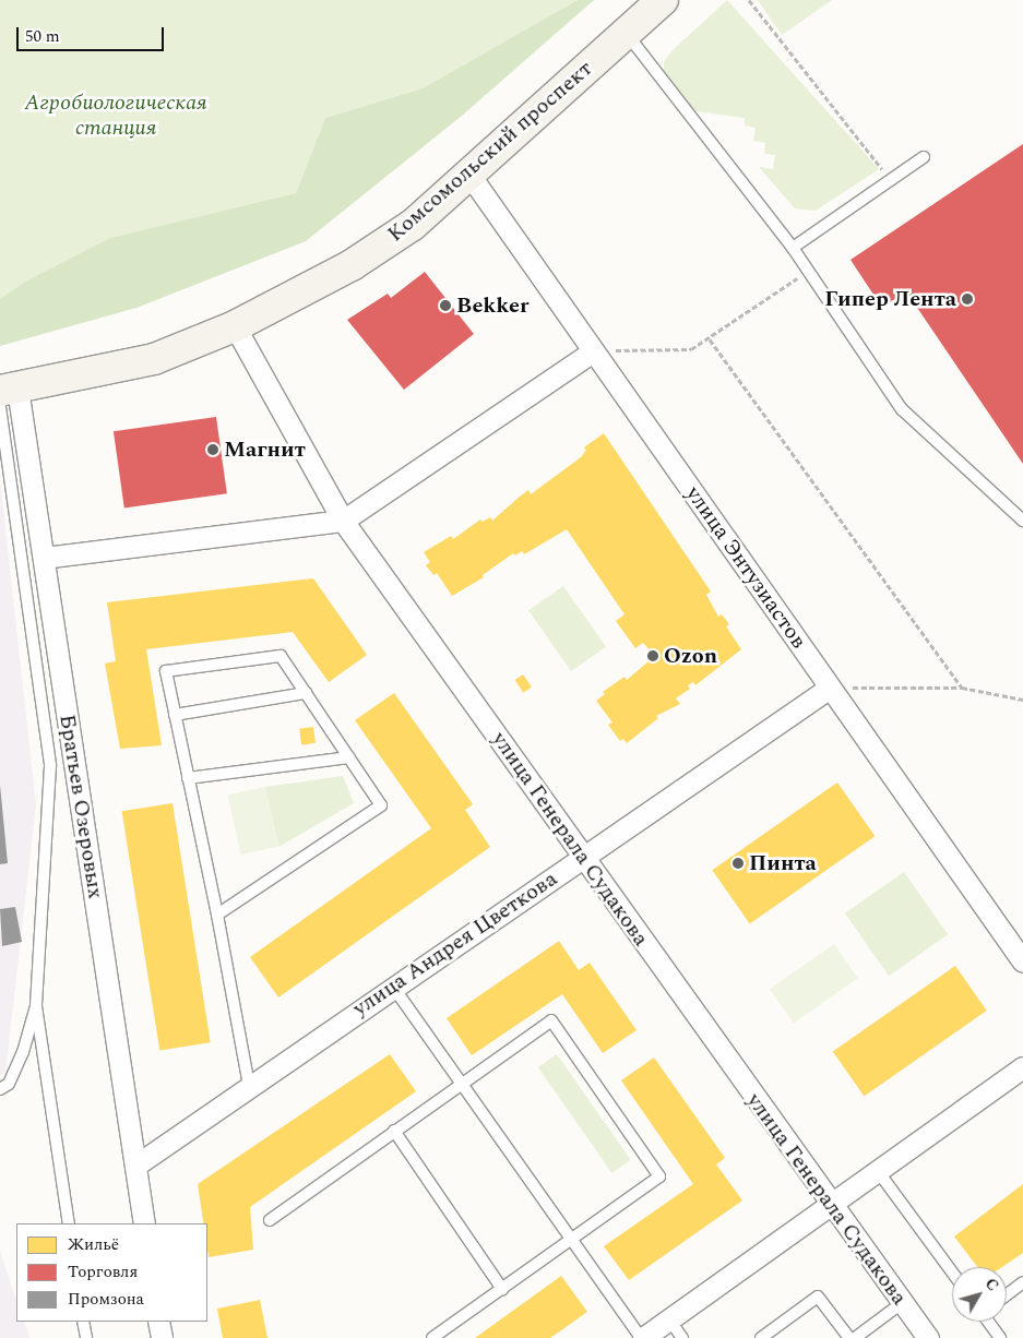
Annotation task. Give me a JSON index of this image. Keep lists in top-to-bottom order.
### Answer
{
  "streets": {
    "street": [
      "Комсомольский проспект",
      "улица Энтузиастов",
      "Братьев Озеровых",
      "улица Генерала Судакова",
      "улица Андрея Цветкова"
    ]
  },
  "crossings": [
    ["Комсомольский проспект", "улица Энтузиастов"],
    ["Комсомольский проспект", "Братьев Озеровых"],
    ["Комсомольский проспект", "улица Генерала Судакова"],
    ["улица Энтузиастов", "улица Андрея Цветкова"],
    ["Братьев Озеровых", "улица Андрея Цветкова"],
    ["улица Генерала Судакова", "улица Андрея Цветкова"]
  ],
  "parks": ["Агробиологическая станция"],
  "places": [
    "Гипер Лента",
    "Bekker",
    "Магнит",
    "Ozon",
    "Пинта"
  ],
  "legend": ["Жильё", "Торговля", "Промзона"],
  "scale_bar": "50 m",
  "north": "top right"
}
